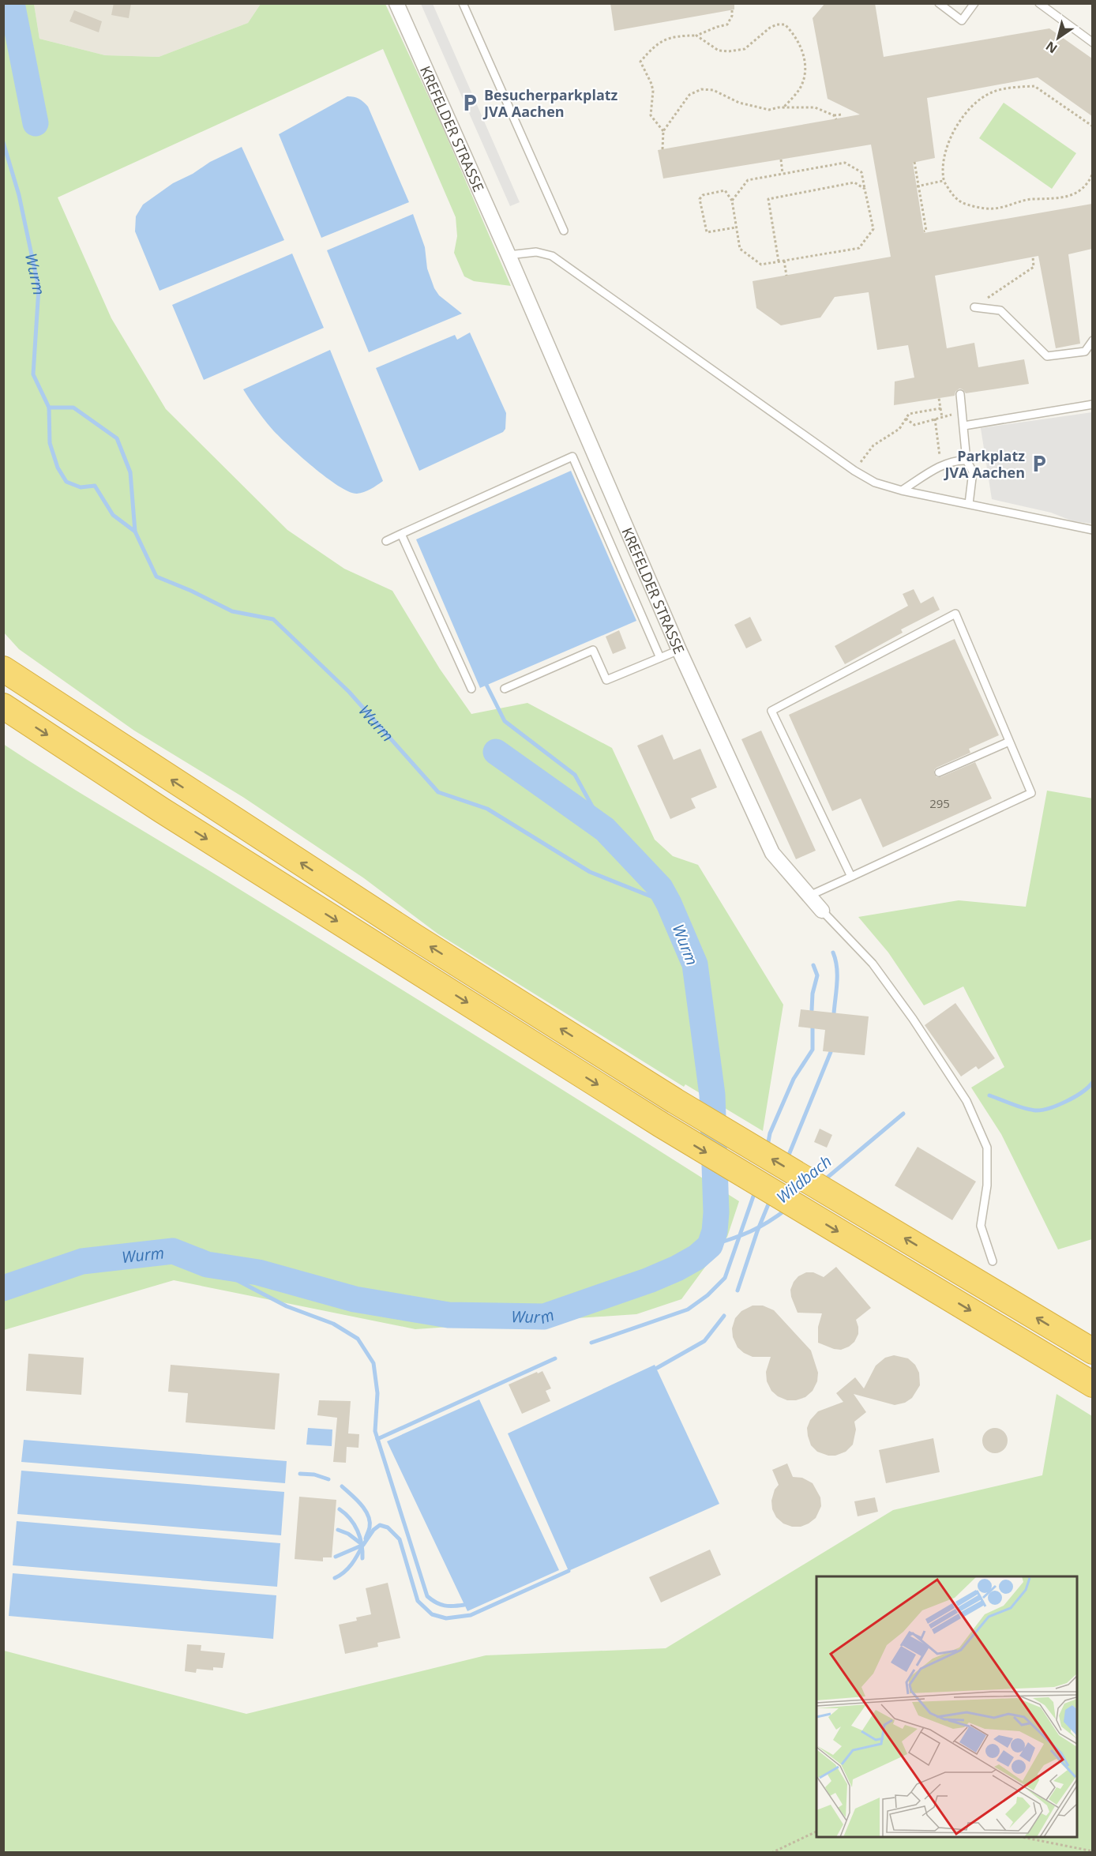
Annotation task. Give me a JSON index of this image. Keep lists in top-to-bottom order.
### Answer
{
  "streets": {
    "street": ["KREFELDER STRASSE"]
  },
  "water": ["Wurm", "Wildbach"],
  "places": {
    "parking": ["Besucherparkplatz JVA Aachen", "Parkplatz JVA Aachen"]
  },
  "house_numbers": ["295"],
  "north": "bottom left"
}
